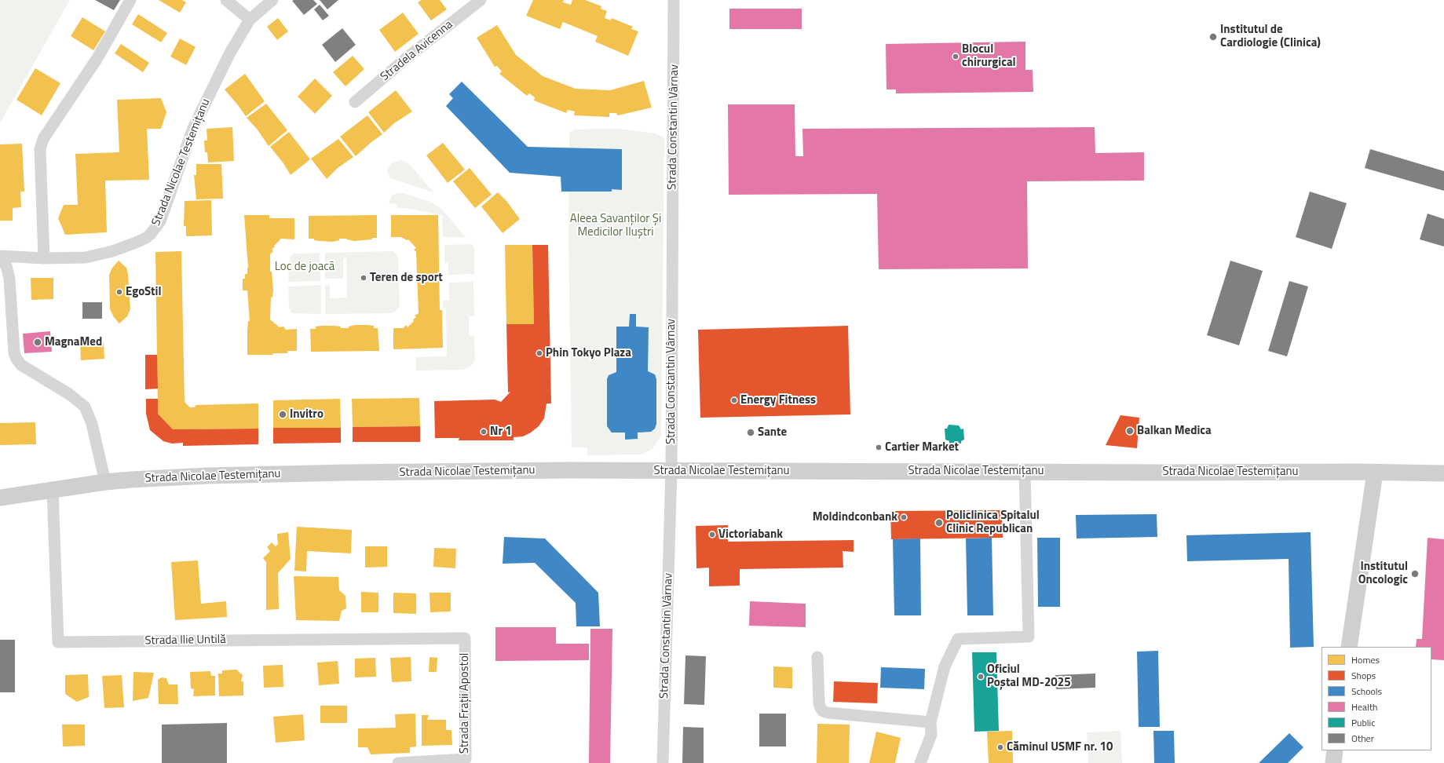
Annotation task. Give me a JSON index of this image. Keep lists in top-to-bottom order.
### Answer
{
  "streets": {
    "main road": ["Strada Nicolae Testemițanu"],
    "street": [
      "Stradela Avicenna",
      "Strada Constantin Vârnav",
      "Strada Ilie Untilă",
      "Strada Frații Apostol"
    ]
  },
  "crossings": [
    ["Strada Constantin Vârnav", "Strada Nicolae Testemițanu"],
    ["Strada Nicolae Testemițanu", "Strada Ilie Untilă"],
    ["Strada Ilie Untilă", "Strada Frații Apostol"]
  ],
  "parks": ["Aleea Savanților Și Medicilor Iluștri", "Loc de joacă"],
  "places": [
    "Institutul de Cardiologie (Clinica)",
    "Blocul chirurgical",
    "Teren de sport",
    "EgoStil",
    "MagnaMed",
    "Phin Tokyo Plaza",
    "Energy Fitness",
    "Invitro",
    "Balkan Medica",
    "Nr 1",
    "Sante",
    "Cartier Market",
    "Moldindconbank",
    "Policlinica Spitalul Clinic Republican",
    "Victoriabank",
    "Institutul Oncologic",
    "Oficiul Poștal MD-2025",
    "Căminul USMF nr. 10"
  ],
  "legend": [
    "Homes",
    "Shops",
    "Schools",
    "Health",
    "Public",
    "Other"
  ]
}
